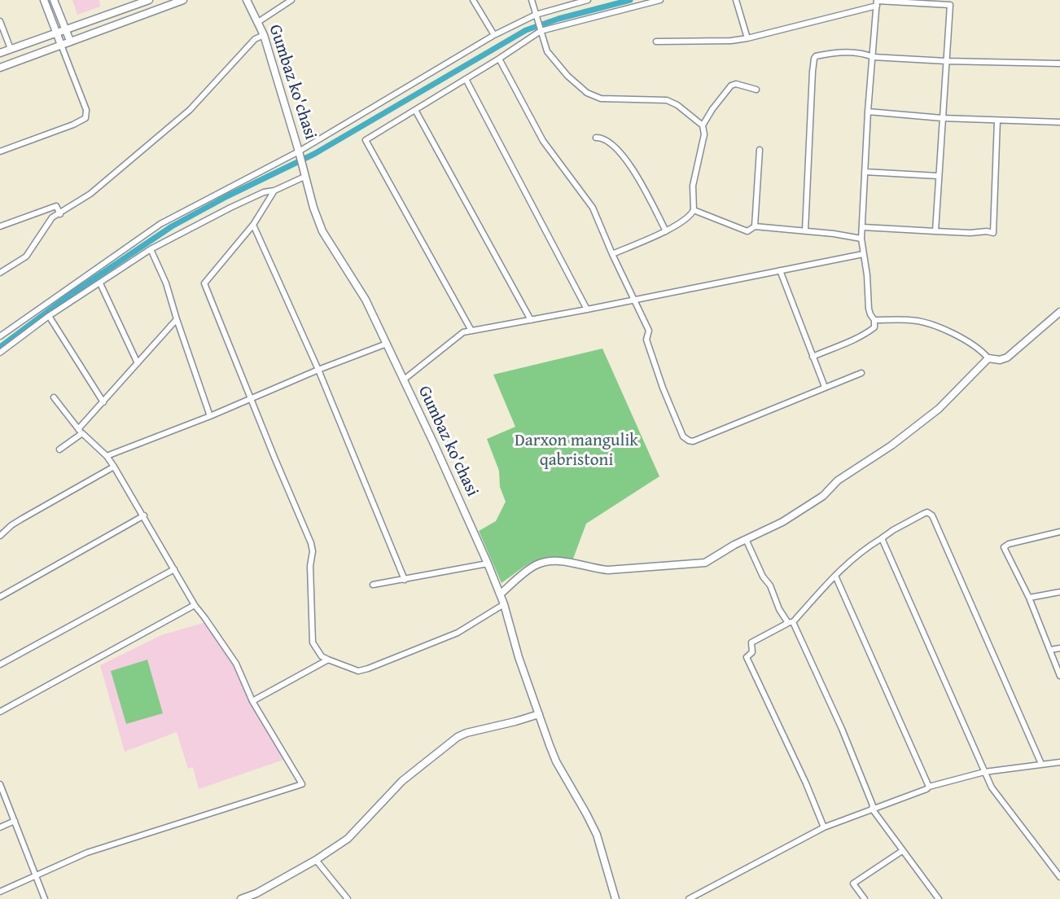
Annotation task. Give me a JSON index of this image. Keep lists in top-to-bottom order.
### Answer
{
  "streets": {
    "main road": ["Gumbaz ko'chasi"]
  },
  "parks": ["Darxon mangulik qabristoni"]
}
